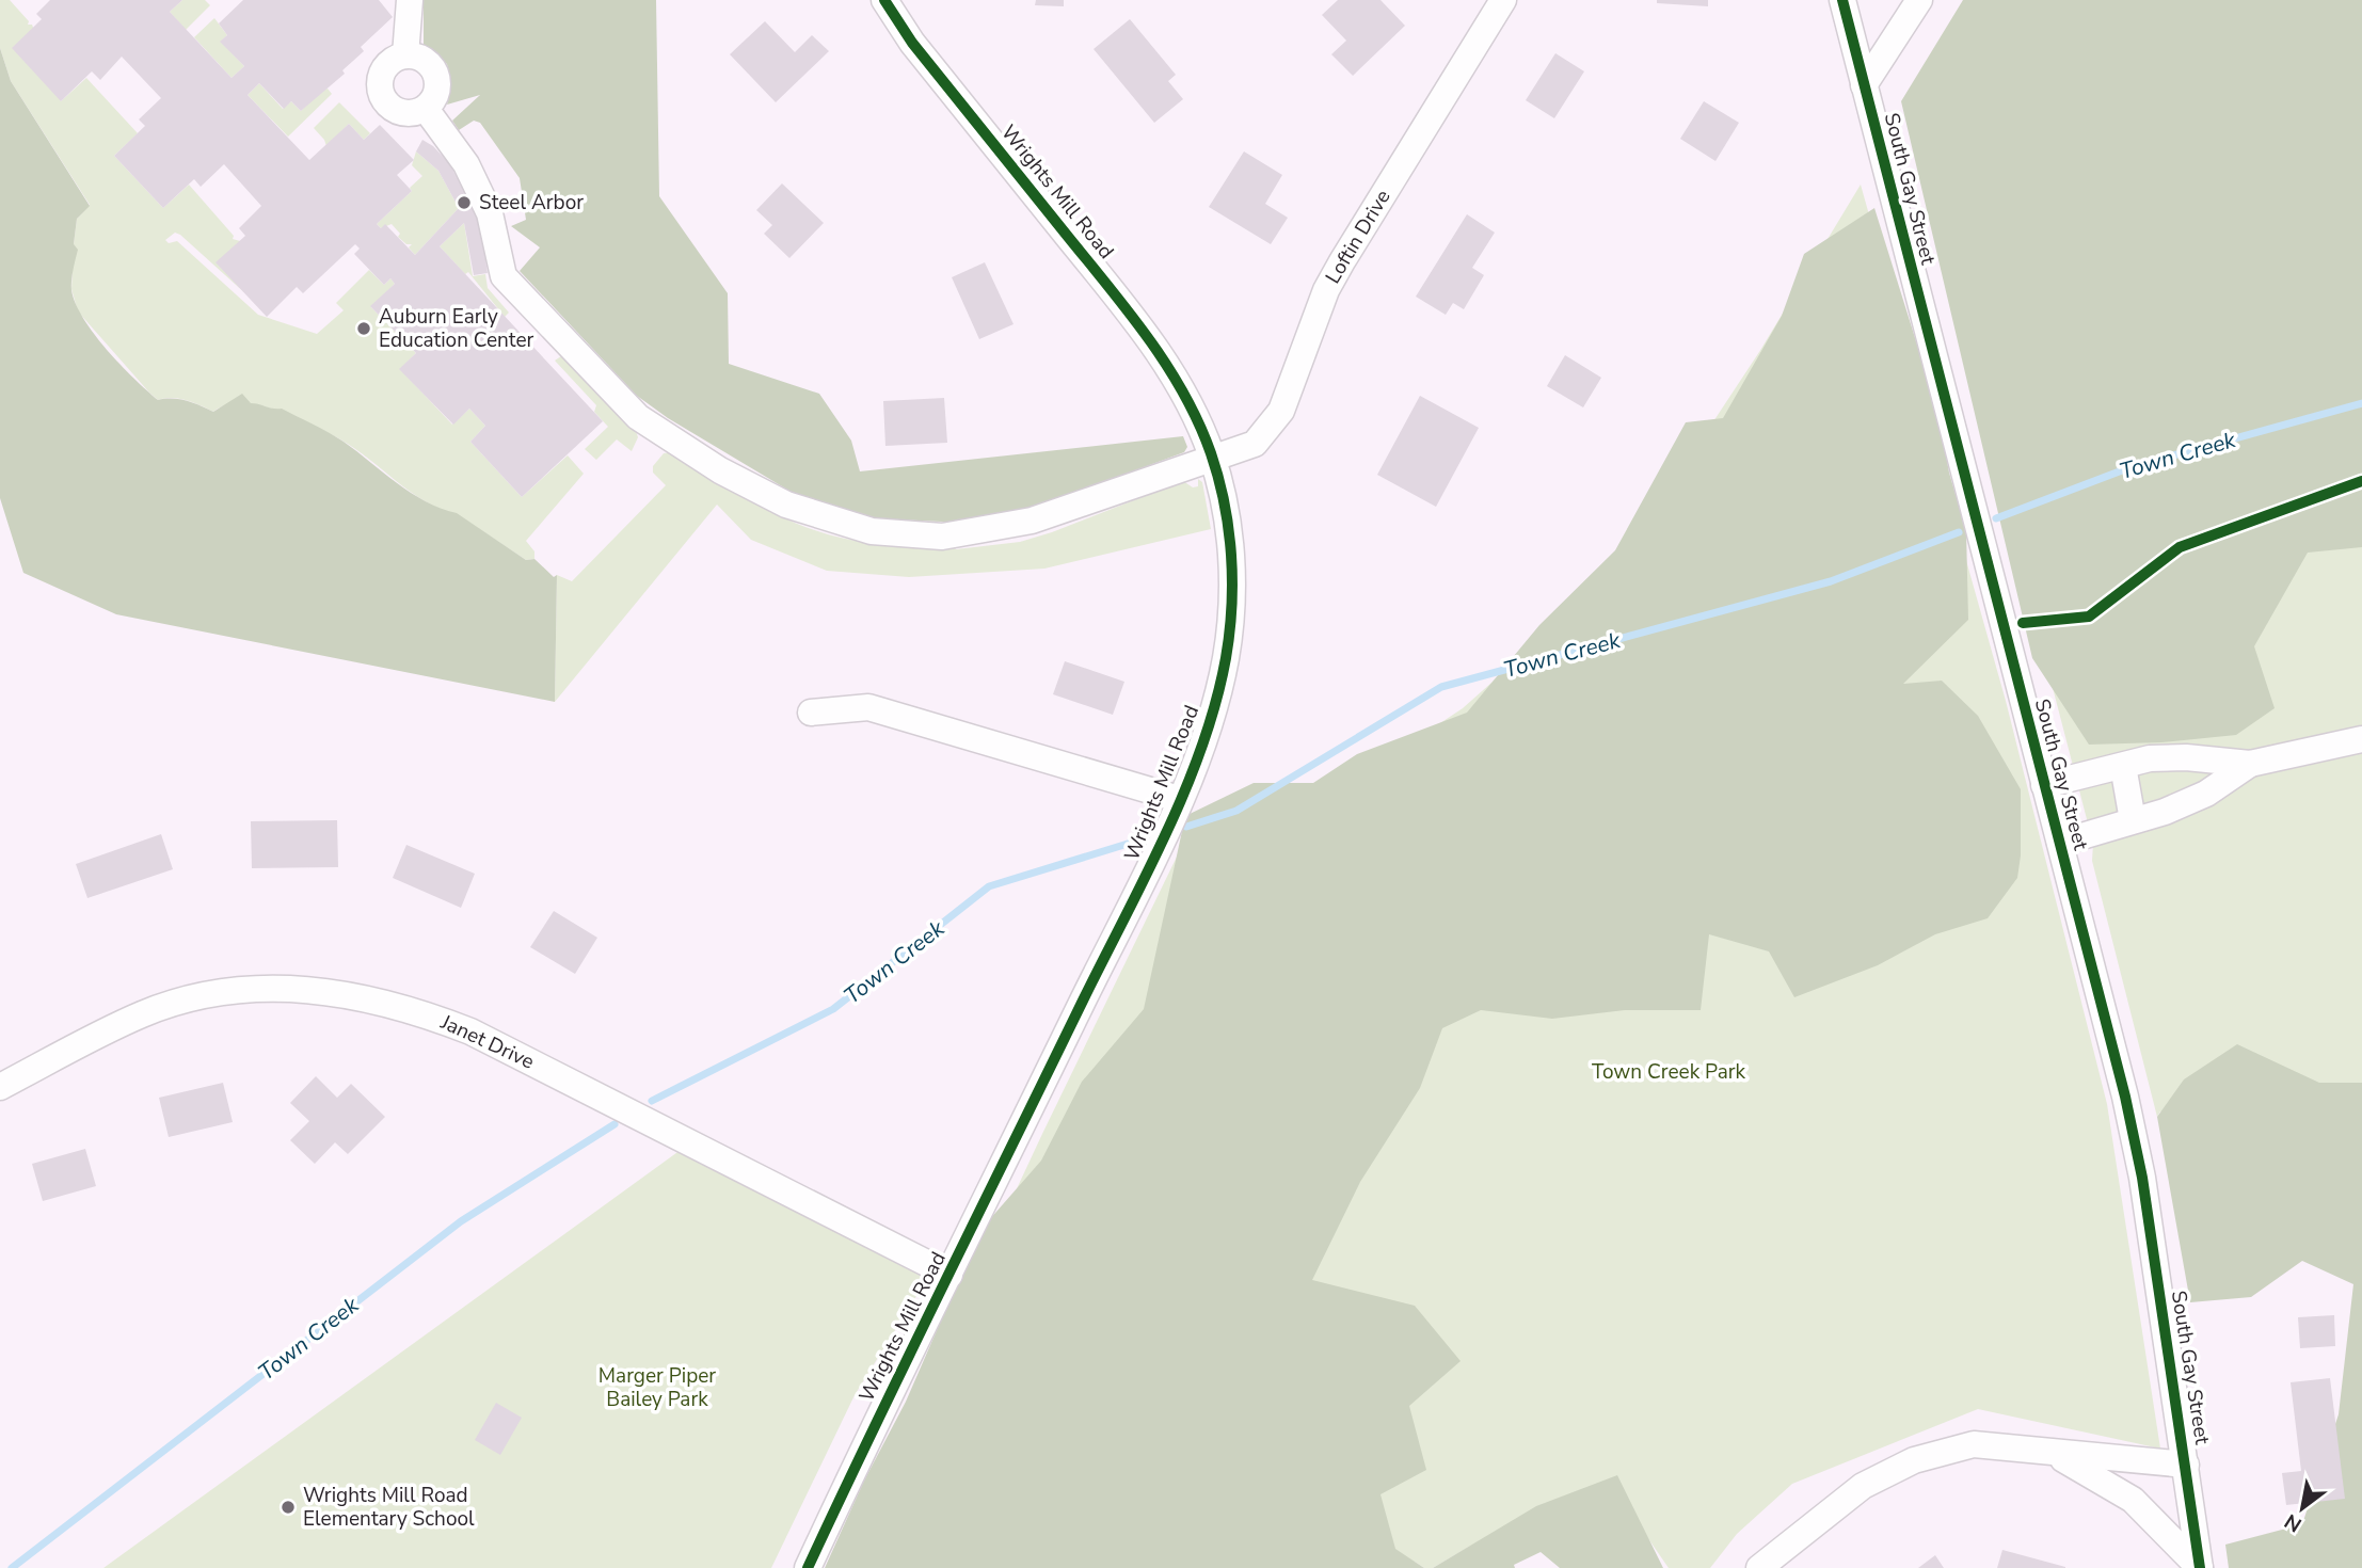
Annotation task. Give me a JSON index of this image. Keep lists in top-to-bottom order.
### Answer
{
  "streets": {
    "street": [
      "South Gay Street",
      "Wrights Mill Road",
      "Loftin Drive",
      "Janet Drive"
    ]
  },
  "crossings": [
    ["Wrights Mill Road", "Loftin Drive"],
    ["Wrights Mill Road", "Janet Drive"]
  ],
  "water": ["Town Creek"],
  "parks": ["Town Creek Park", "Marger Piper Bailey Park"],
  "places": ["Steel Arbor", "Auburn Early Education Center", "Wrights Mill Road Elementary School"],
  "north": "bottom left"
}
